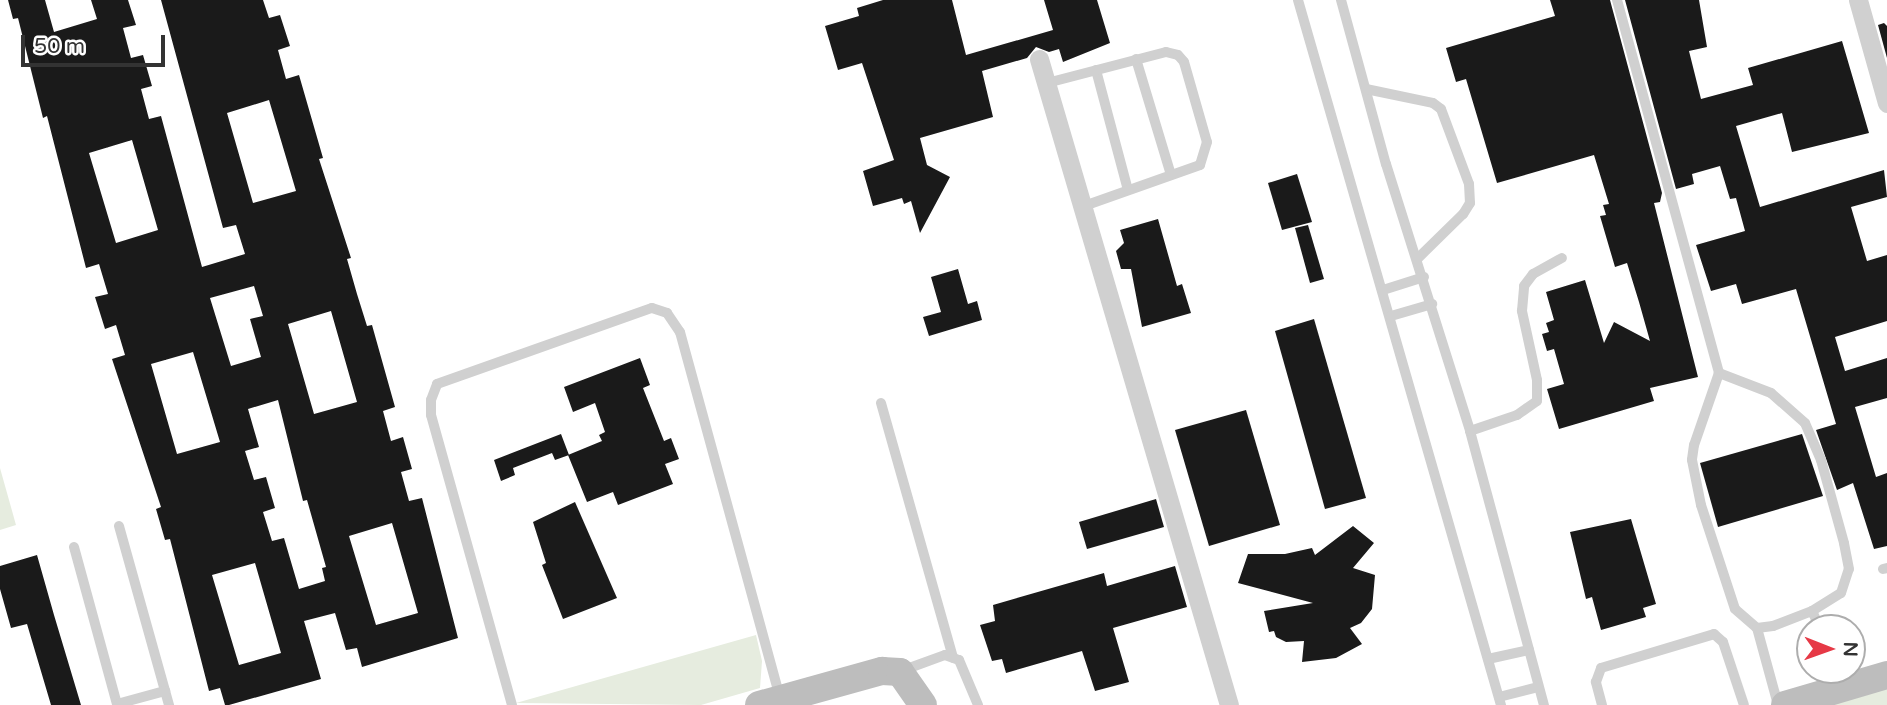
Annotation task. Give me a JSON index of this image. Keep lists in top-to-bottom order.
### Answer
{
  "scale_bar": "50 m",
  "north": "right"
}
